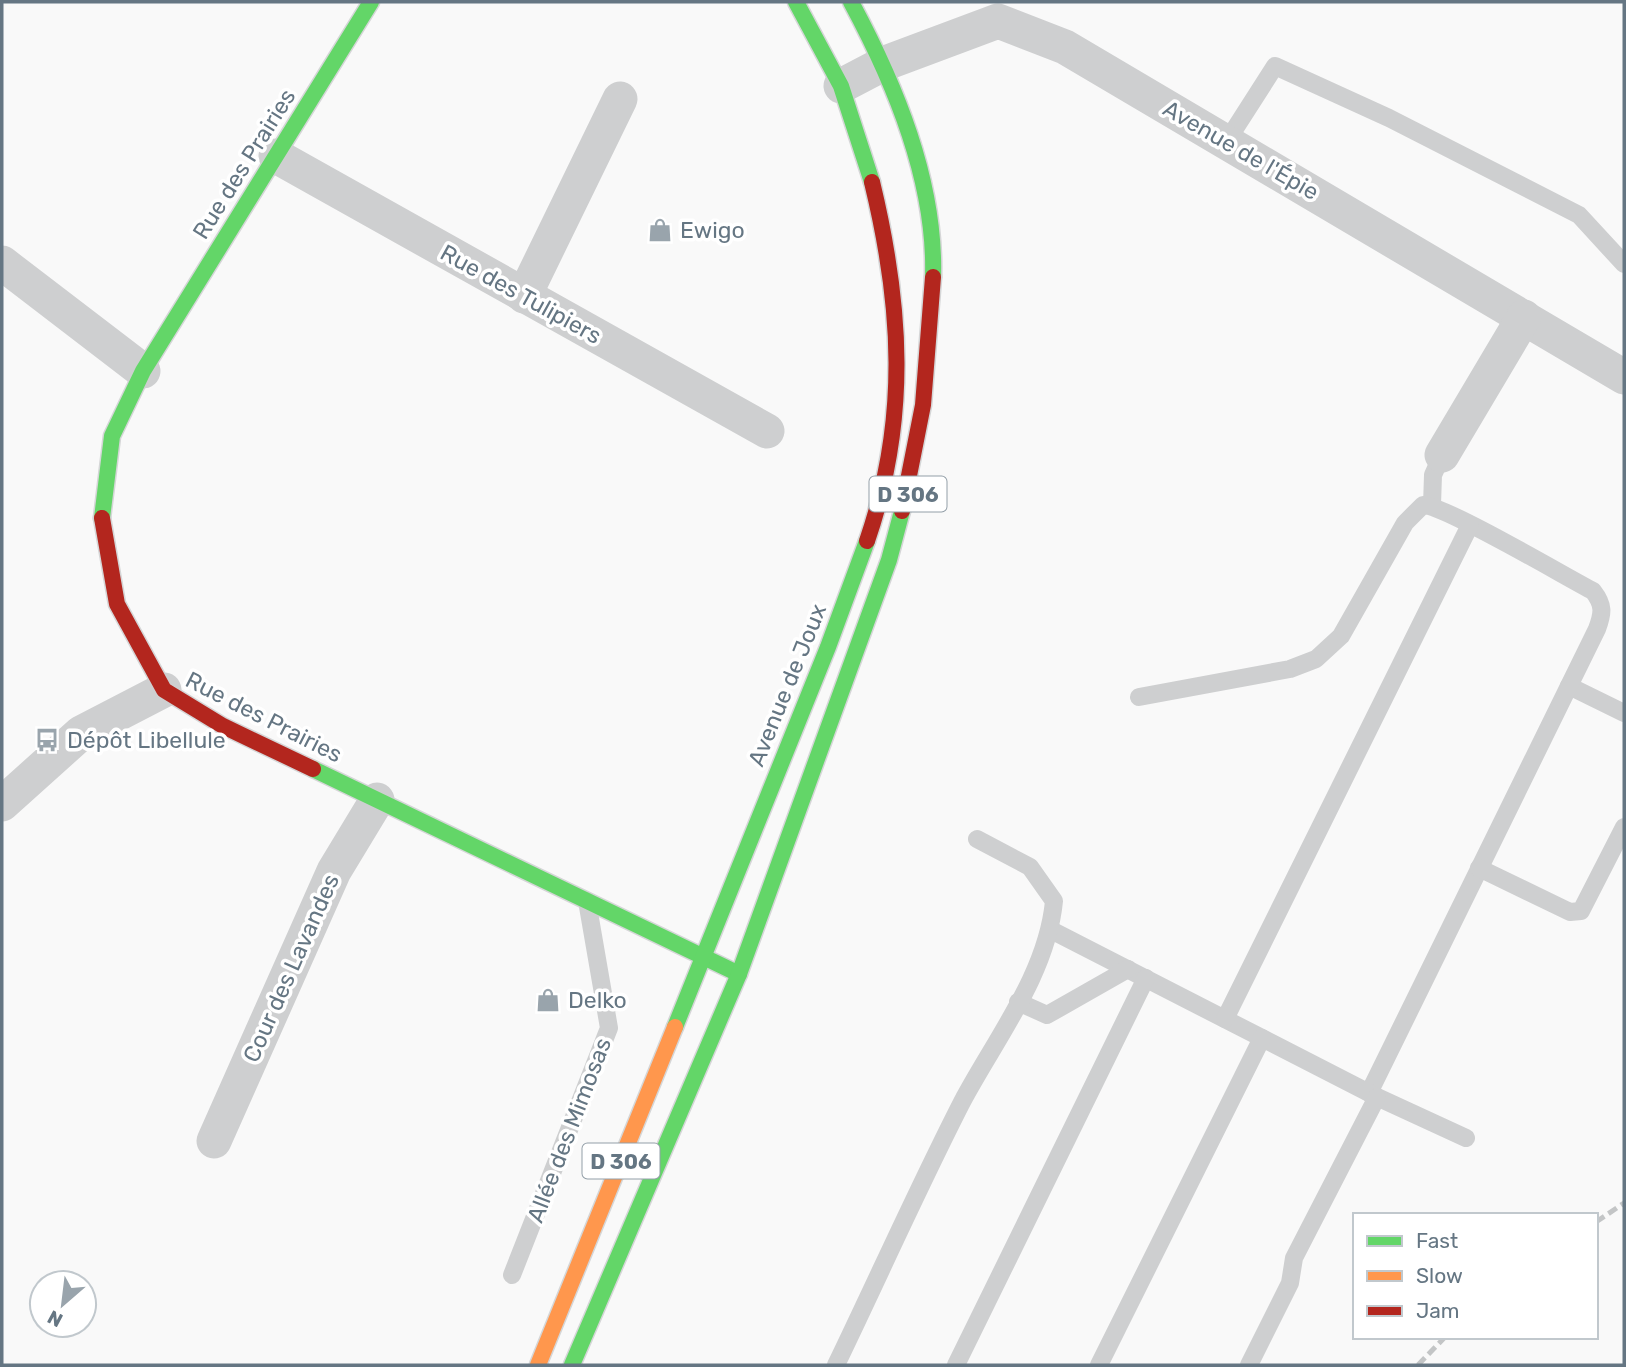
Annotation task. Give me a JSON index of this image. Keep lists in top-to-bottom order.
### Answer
{
  "streets": {
    "main road": ["Rue des Prairies", "D 306", "Avenue de Joux"],
    "street": ["Avenue de l'Épie", "Rue des Tulipiers", "Cour des Lavandes"],
    "lane": ["Allée des Mimosas"]
  },
  "crossings": [
    ["Avenue de l'Épie", "D 306"],
    ["Avenue de l'Épie", "Avenue de Joux"],
    ["Rue des Prairies", "Rue des Tulipiers"],
    ["Rue des Prairies", "D 306"],
    ["Rue des Prairies", "Avenue de Joux"],
    ["Rue des Prairies", "Cour des Lavandes"],
    ["Rue des Prairies", "Allée des Mimosas"]
  ],
  "places": {
    "shop": ["Ewigo", "Delko"],
    "bus stop": ["Dépôt Libellule"]
  },
  "legend": ["Fast", "Slow", "Jam"],
  "north": "bottom left"
}
